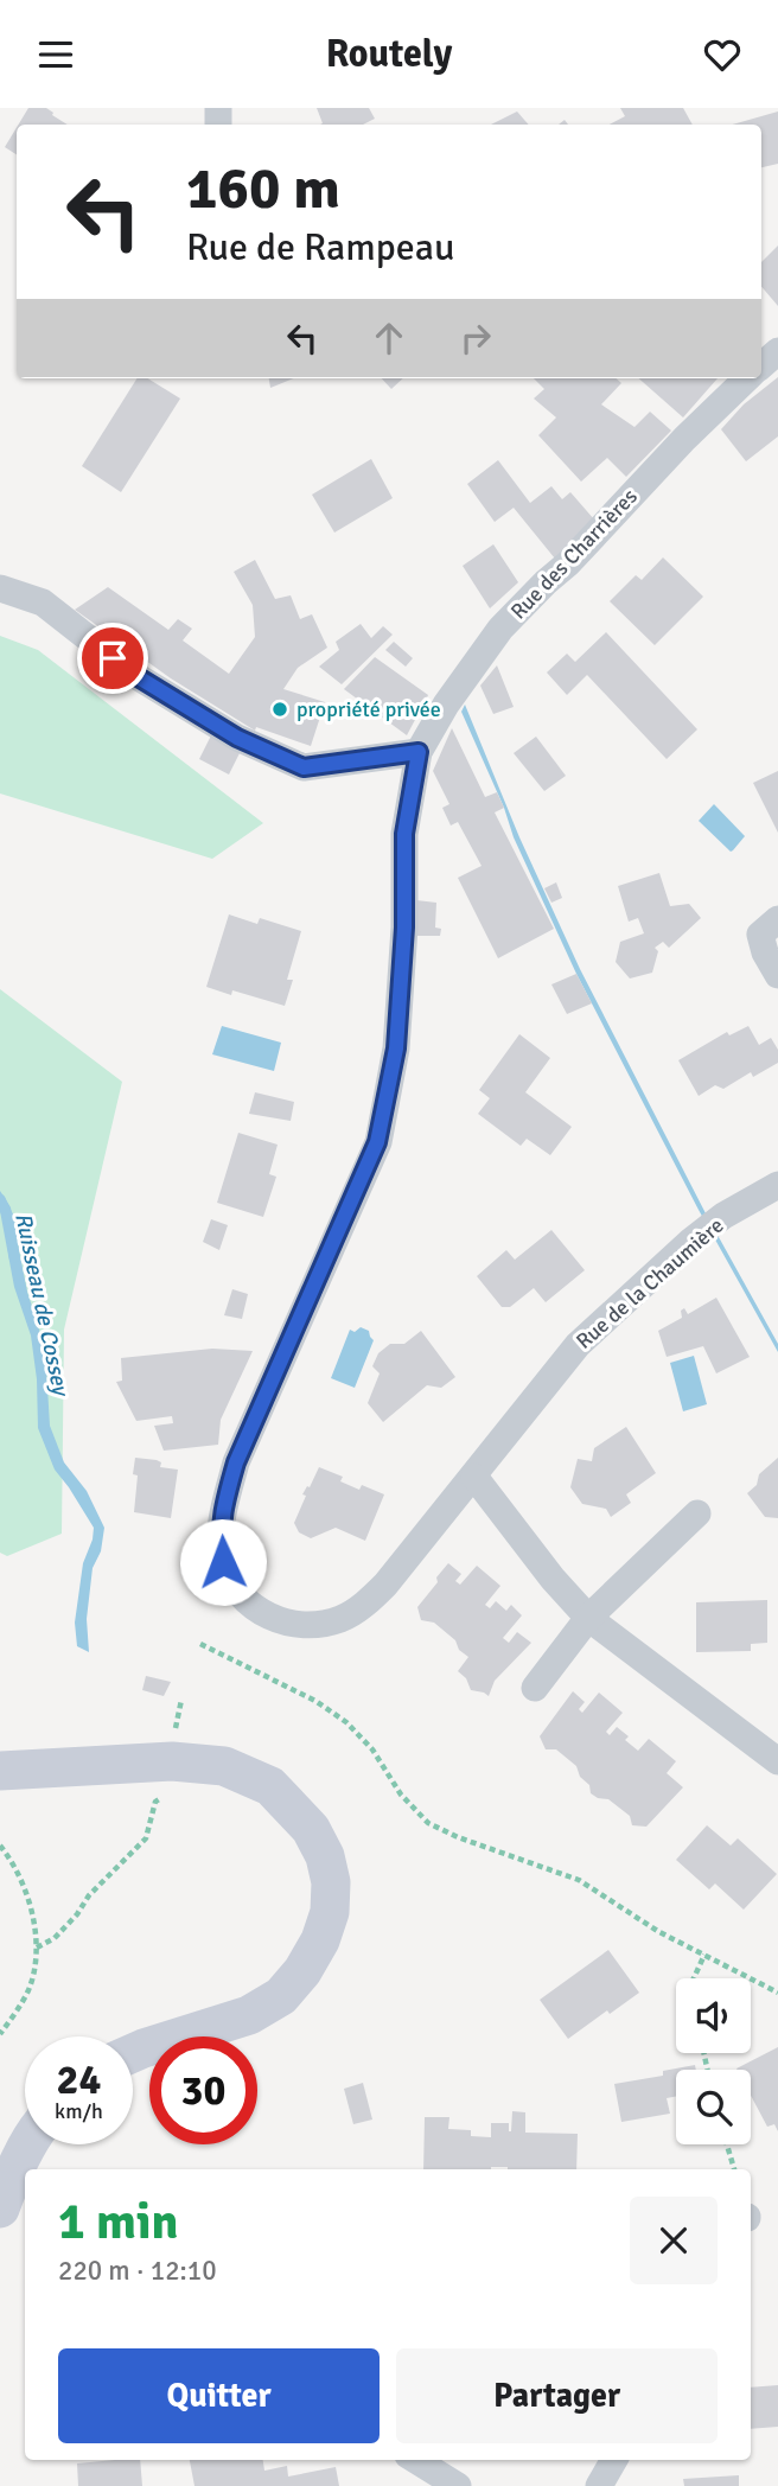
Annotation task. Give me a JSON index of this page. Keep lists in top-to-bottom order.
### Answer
{
  "streets": {
    "street": ["Rue des Charrières", "Rue de la Chaumière"]
  },
  "crossings": [
    ["Rue des Charrières", "Rue de la Chaumière"]
  ],
  "water": ["Ruisseau de Cossey"],
  "places": ["propriété privée"],
  "page": {
    "header": "Routely",
    "turn": ["160 m", "Rue de Rampeau"],
    "speed": "24 km/h",
    "limit": "30",
    "heading": ["1 min", "220 m · 12:10"],
    "buttons": ["Quitter", "Partager"]
  }
}
